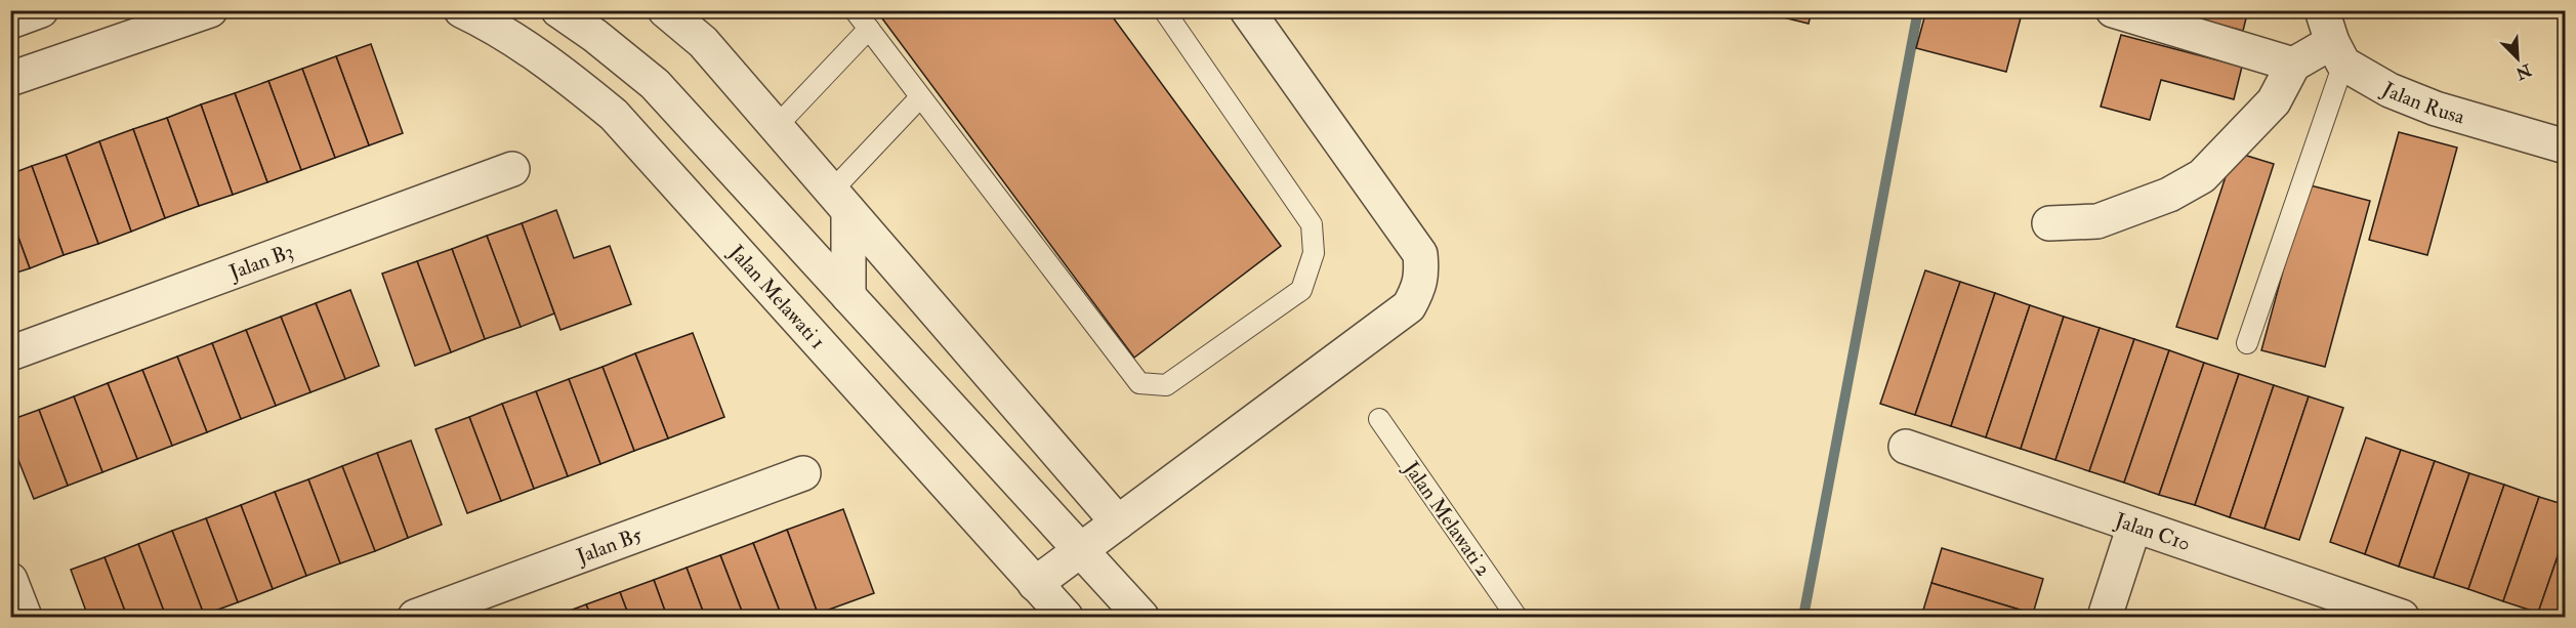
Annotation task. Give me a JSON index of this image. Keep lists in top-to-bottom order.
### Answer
{
  "streets": {
    "street": [
      "Jalan Rusa",
      "Jalan B3",
      "Jalan Melawati 1",
      "Jalan C10",
      "Jalan B5"
    ],
    "lane": ["Jalan Melawati 2"]
  },
  "north": "bottom right"
}
